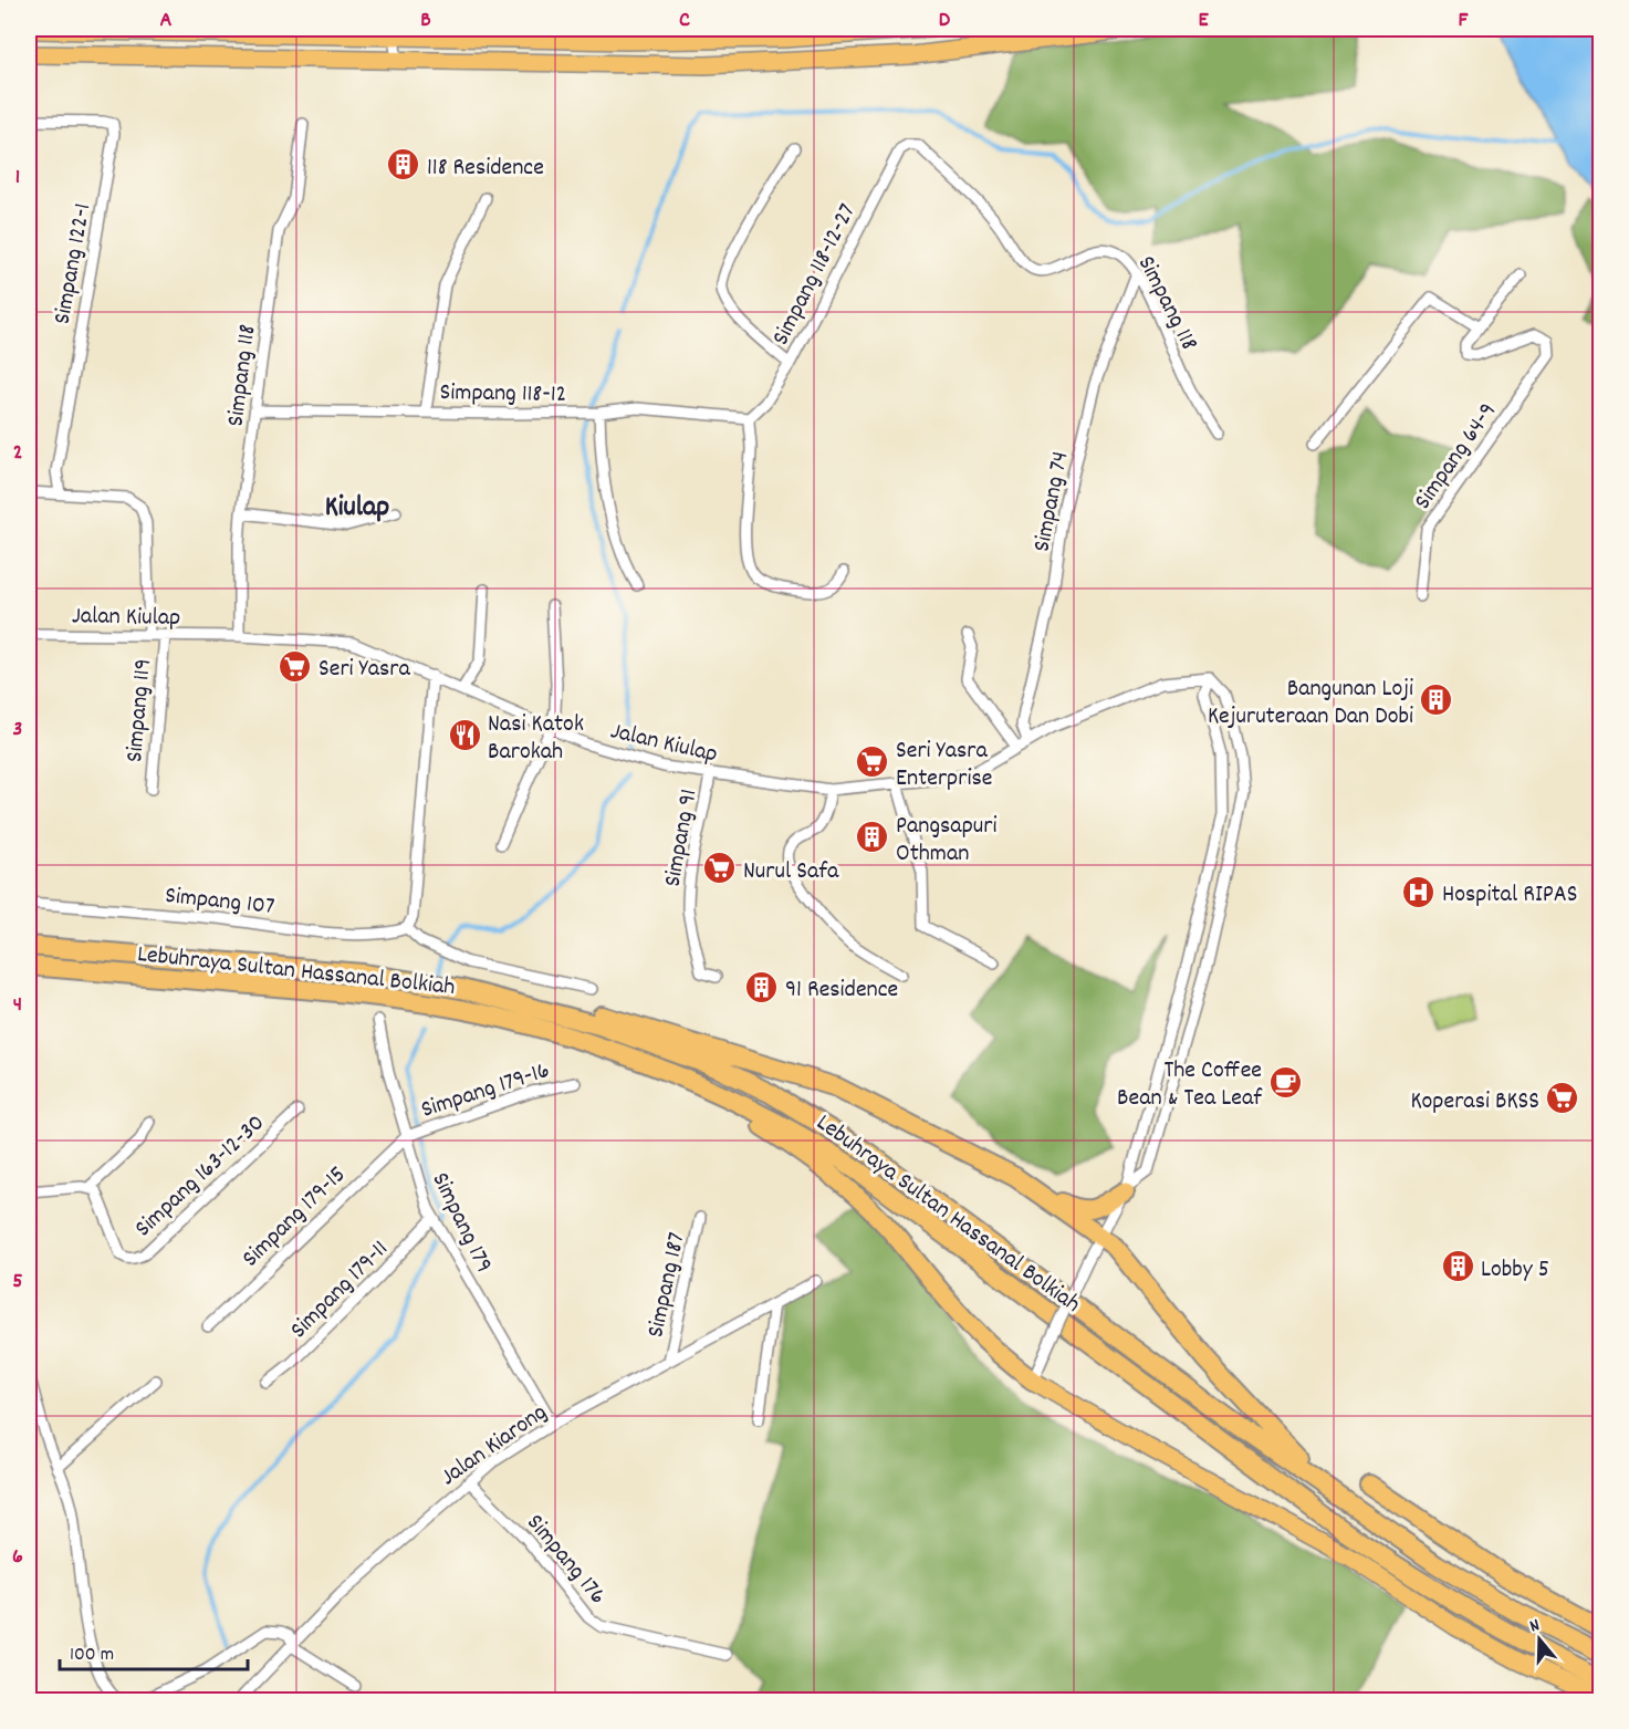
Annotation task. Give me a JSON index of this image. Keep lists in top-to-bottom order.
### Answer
{
  "streets": {
    "highway": ["Lebuhraya Sultan Hassanal Bolkiah"],
    "street": [
      "Simpang 122-1",
      "Simpang 118-12-27",
      "Simpang 118",
      "Simpang 118-12",
      "Simpang 64-9",
      "Simpang 74",
      "Jalan Kiulap",
      "Simpang 119",
      "Simpang 91",
      "Simpang 107",
      "Simpang 179-16",
      "Simpang 163-12-30",
      "Simpang 179-15",
      "Simpang 179",
      "Simpang 187",
      "Simpang 179-11",
      "Jalan Kiarong",
      "Simpang 176"
    ]
  },
  "crossings": [
    ["Simpang 118-12-27", "Simpang 118"],
    ["Simpang 118-12-27", "Simpang 118-12"],
    ["Simpang 118", "Simpang 118-12"],
    ["Simpang 118", "Simpang 74"],
    ["Simpang 118", "Jalan Kiulap"],
    ["Simpang 74", "Jalan Kiulap"],
    ["Jalan Kiulap", "Simpang 119"],
    ["Jalan Kiulap", "Simpang 91"],
    ["Simpang 179-16", "Simpang 179-15"],
    ["Simpang 179-16", "Simpang 179"],
    ["Simpang 179-15", "Simpang 179"],
    ["Simpang 179", "Simpang 179-11"],
    ["Simpang 179", "Jalan Kiarong"],
    ["Simpang 187", "Jalan Kiarong"],
    ["Jalan Kiarong", "Simpang 176"]
  ],
  "districts": ["Kiulap"],
  "places": {
    "building": [
      "118 Residence",
      "Bangunan Loji Kejuruteraan Dan Dobi",
      "Pangsapuri Othman",
      "91 Residence",
      "Lobby 5"
    ],
    "supermarket": [
      "Seri Yasra",
      "Seri Yasra Enterprise",
      "Nurul Safa",
      "Koperasi BKSS"
    ],
    "restaurant": ["Nasi Katok Barokah"],
    "hospital": ["Hospital RIPAS"],
    "cafe": ["The Coffee Bean & Tea Leaf"]
  },
  "scale_bar": "100 m",
  "north": "top",
  "grid": {
    "columns": [
      "A",
      "B",
      "C",
      "D",
      "E",
      "F"
    ],
    "rows": [
      "1",
      "2",
      "3",
      "4",
      "5",
      "6"
    ]
  }
}
